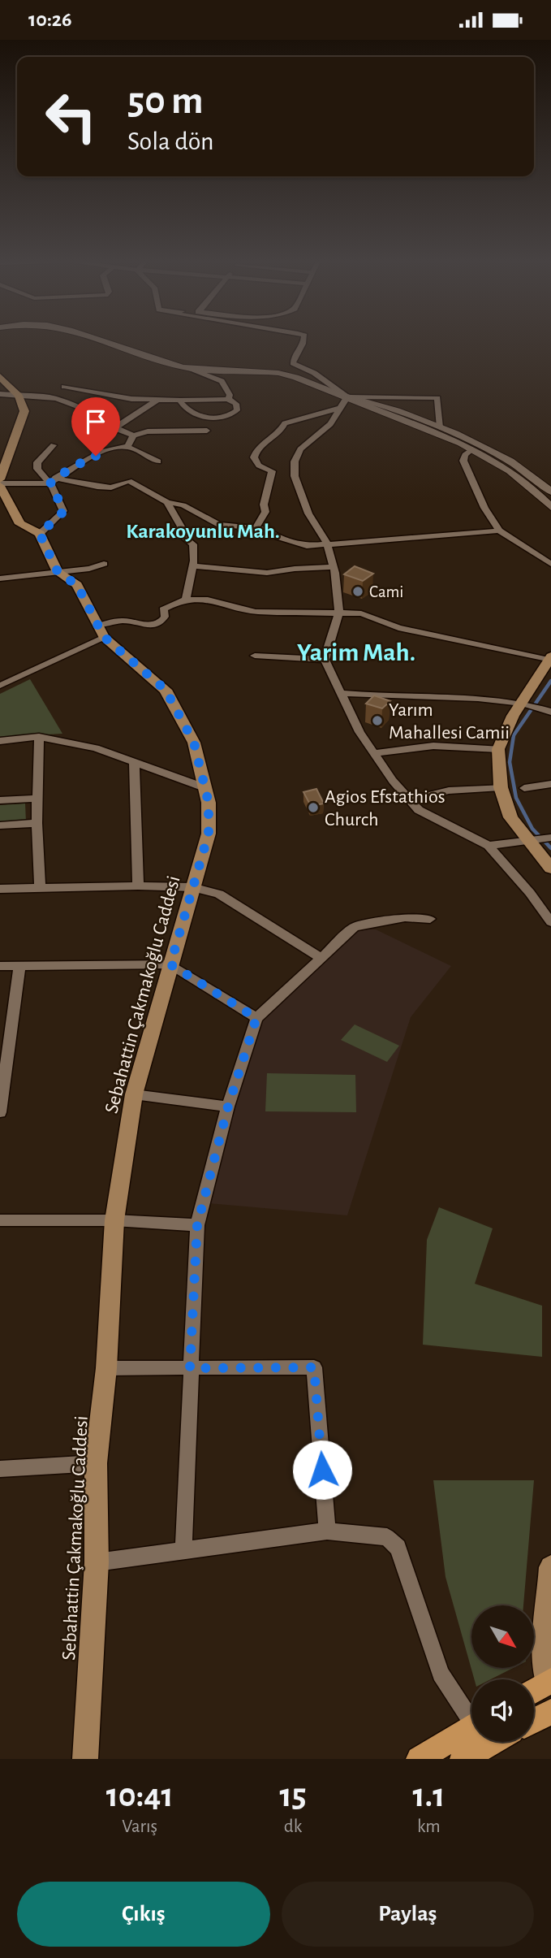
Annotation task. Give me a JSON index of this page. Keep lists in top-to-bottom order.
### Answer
{
  "streets": {
    "main road": ["Sebahattin Çakmakoğlu Caddesi"]
  },
  "districts": ["Karakoyunlu Mah.", "Yarim Mah."],
  "places": ["Cami", "Yarım Mahallesi Camii", "Agios Efstathios Church"],
  "north": "bottom right",
  "page": {
    "status": "10:26",
    "turn": ["50 m", "Sola dön"],
    "eta": [
      "10:41",
      "Varış",
      "15",
      "dk",
      "1.1",
      "km"
    ],
    "buttons": ["Çıkış", "Paylaş"]
  }
}
